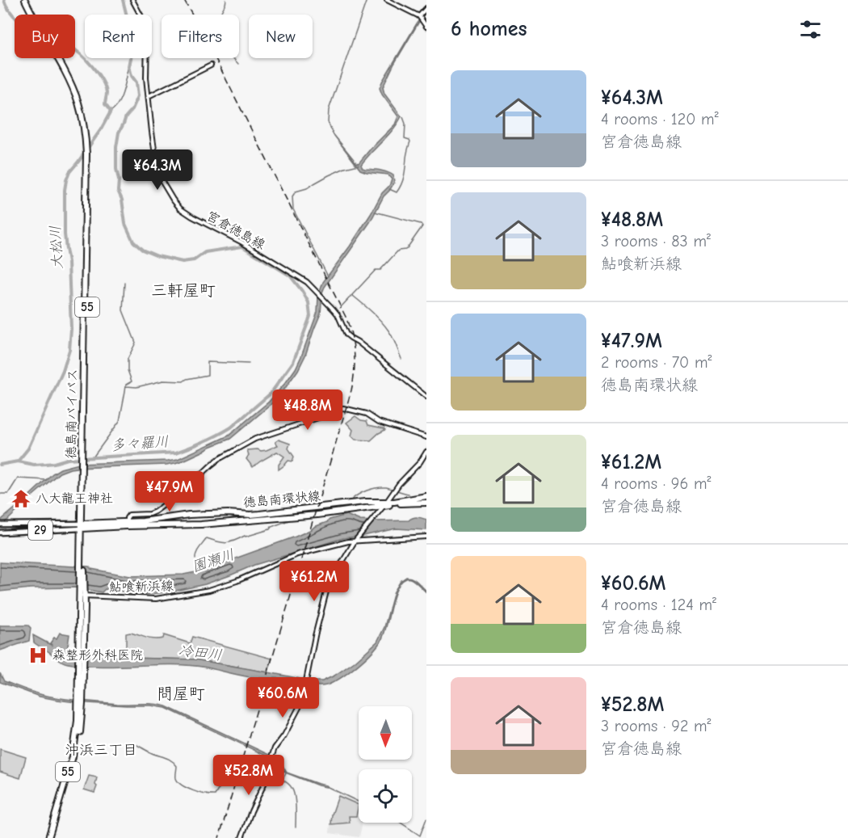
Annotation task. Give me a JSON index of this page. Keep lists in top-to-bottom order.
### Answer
{
  "streets": {
    "highway": ["55", "徳島南バイパス", "徳島南環状線"],
    "main road": ["宮倉徳島線", "29", "鮎喰新浜線"]
  },
  "crossings": [
    ["徳島南バイパス", "徳島南環状線"],
    ["徳島南バイパス", "29"],
    ["徳島南バイパス", "鮎喰新浜線"],
    ["徳島南環状線", "29"]
  ],
  "districts": ["三軒屋町", "問屋町", "沖浜三丁目"],
  "water": [
    "大松川",
    "多々羅川",
    "園瀬川",
    "冷田川"
  ],
  "places": {
    "temple": ["八大龍王神社"],
    "hospital": ["森整形外科医院"]
  },
  "north": "bottom",
  "page": {
    "heading": "6 homes",
    "chip": [
      "Buy",
      "Rent",
      "Filters",
      "New"
    ],
    "list": [
      {
        "name": "¥64.3M",
        "note": "4 rooms · 120 m² · 宮倉徳島線"
      },
      {
        "name": "¥48.8M",
        "note": "3 rooms · 83 m² · 鮎喰新浜線"
      },
      {
        "name": "¥47.9M",
        "note": "2 rooms · 70 m² · 徳島南環状線"
      },
      {
        "name": "¥61.2M",
        "note": "4 rooms · 96 m² · 宮倉徳島線"
      },
      {
        "name": "¥60.6M",
        "note": "4 rooms · 124 m² · 宮倉徳島線"
      },
      {
        "name": "¥52.8M",
        "note": "3 rooms · 92 m² · 宮倉徳島線"
      }
    ],
    "price": [
      "¥64.3M",
      "¥48.8M",
      "¥47.9M",
      "¥61.2M",
      "¥60.6M",
      "¥52.8M"
    ]
  }
}
